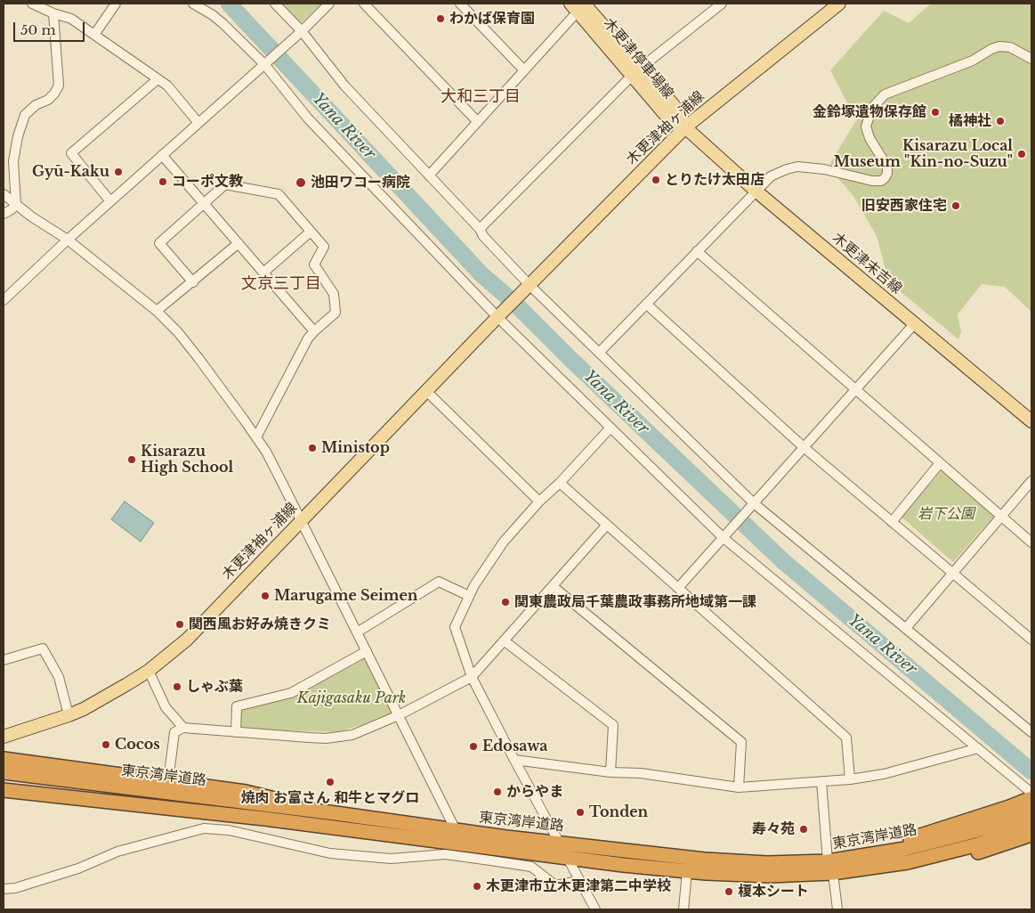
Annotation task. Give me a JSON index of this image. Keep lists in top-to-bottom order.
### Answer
{
  "streets": {
    "highway": ["東京湾岸道路"],
    "main road": ["木更津停車場線", "木更津袖ヶ浦線", "木更津末吉線"]
  },
  "crossings": [
    ["木更津停車場線", "木更津袖ヶ浦線"],
    ["木更津停車場線", "木更津末吉線"],
    ["木更津袖ヶ浦線", "木更津末吉線"]
  ],
  "districts": ["大和三丁目", "文京三丁目"],
  "water": ["Yana River"],
  "parks": ["岩下公園", "Kajigasaku Park"],
  "places": [
    "わかば保育園",
    "金鈴塚遺物保存館",
    "橘神社",
    "Kisarazu Local Museum \"Kin-no-Suzu\"",
    "Gyū-Kaku",
    "とりたけ太田店",
    "コーポ文教",
    "池田ワコー病院",
    "旧安西家住宅",
    "Ministop",
    "Kisarazu High School",
    "Marugame Seimen",
    "関東農政局千葉農政事務所地域第一課",
    "関西風お好み焼きクミ",
    "しゃぶ葉",
    "Cocos",
    "Edosawa",
    "焼肉 お富さん 和牛とマグロ",
    "からやま",
    "Tonden",
    "寿々苑",
    "木更津市立木更津第二中学校",
    "榎本シート"
  ],
  "scale_bar": "50 m"
}
